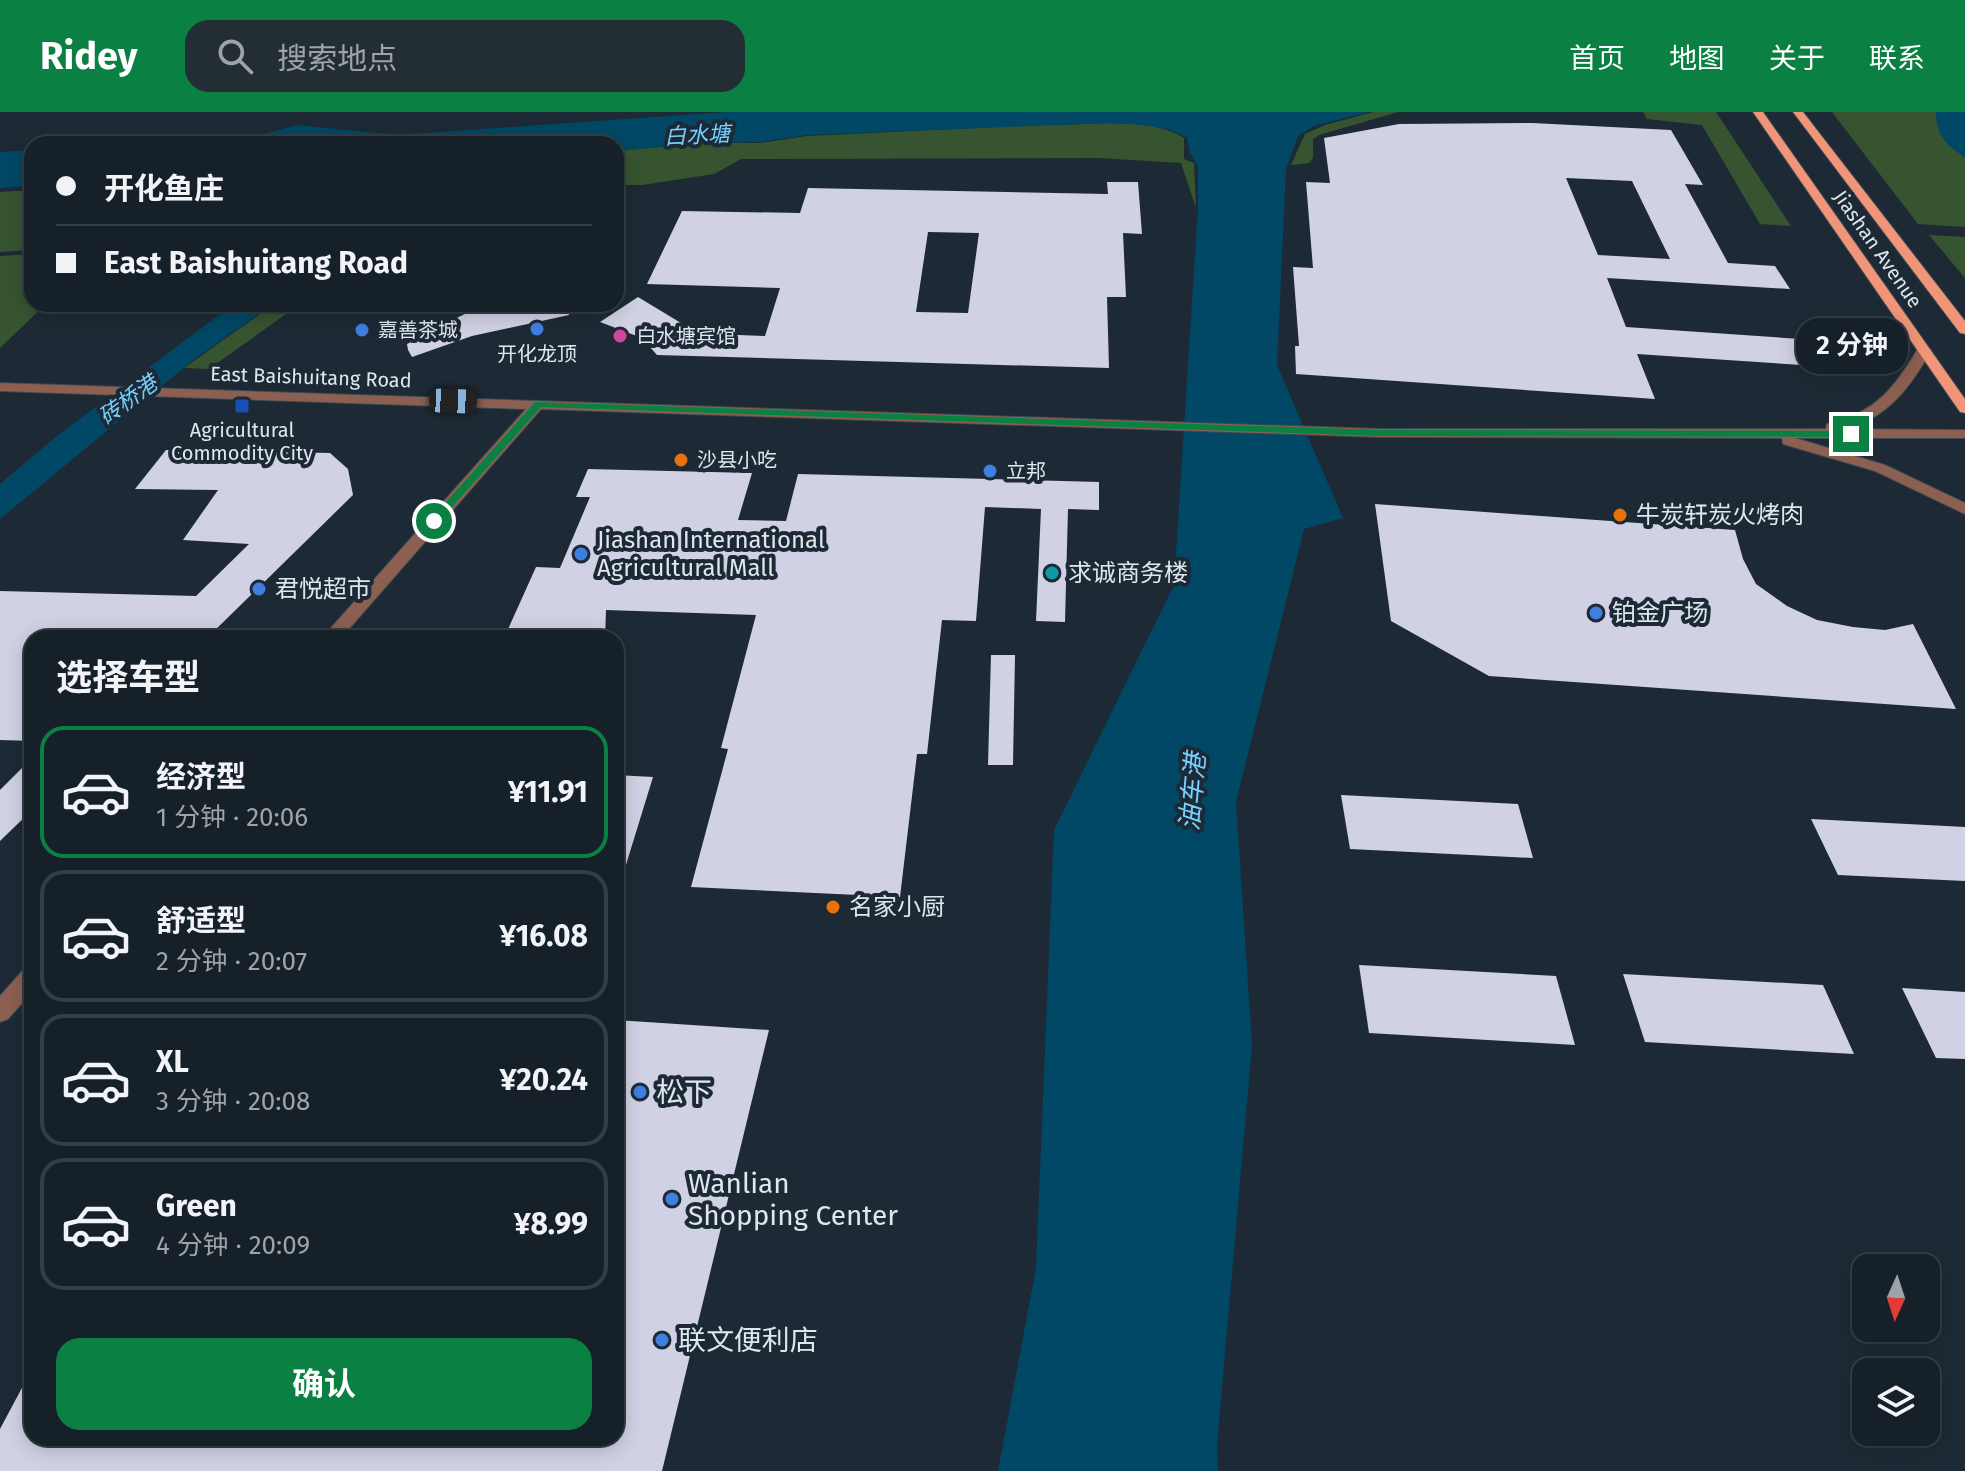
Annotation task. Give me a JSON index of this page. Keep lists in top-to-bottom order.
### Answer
{
  "streets": {
    "main road": ["Jiashan Avenue"],
    "street": ["East Baishuitang Road"]
  },
  "water": ["白水塘", "砖桥港", "油车港"],
  "places": {
    "other": [
      "开化龙顶",
      "嘉善茶城",
      "白水塘宾馆",
      "沙县小吃",
      "立邦",
      "牛炭轩炭火烤肉",
      "Jiashan International Agricultural Mall",
      "求诚商务楼",
      "君悦超市",
      "铂金广场",
      "名家小厨",
      "松下",
      "Wanlian Shopping Center",
      "联文便利店"
    ],
    "transit": ["Agricultural Commodity City"]
  },
  "north": "bottom",
  "page": {
    "header": "Ridey",
    "search": "搜索地点",
    "nav": [
      "首页",
      "地图",
      "关于",
      "联系"
    ],
    "banner": ["开化鱼庄", "East Baishuitang Road"],
    "bubble": "2 分钟",
    "heading": "选择车型",
    "list": [
      {
        "name": "经济型",
        "note": "1 分钟 · 20:06",
        "value": "¥11.91"
      },
      {
        "name": "舒适型",
        "note": "2 分钟 · 20:07",
        "value": "¥16.08"
      },
      {
        "name": "XL",
        "note": "3 分钟 · 20:08",
        "value": "¥20.24"
      },
      {
        "name": "Green",
        "note": "4 分钟 · 20:09",
        "value": "¥8.99"
      }
    ],
    "buttons": "确认"
  }
}
